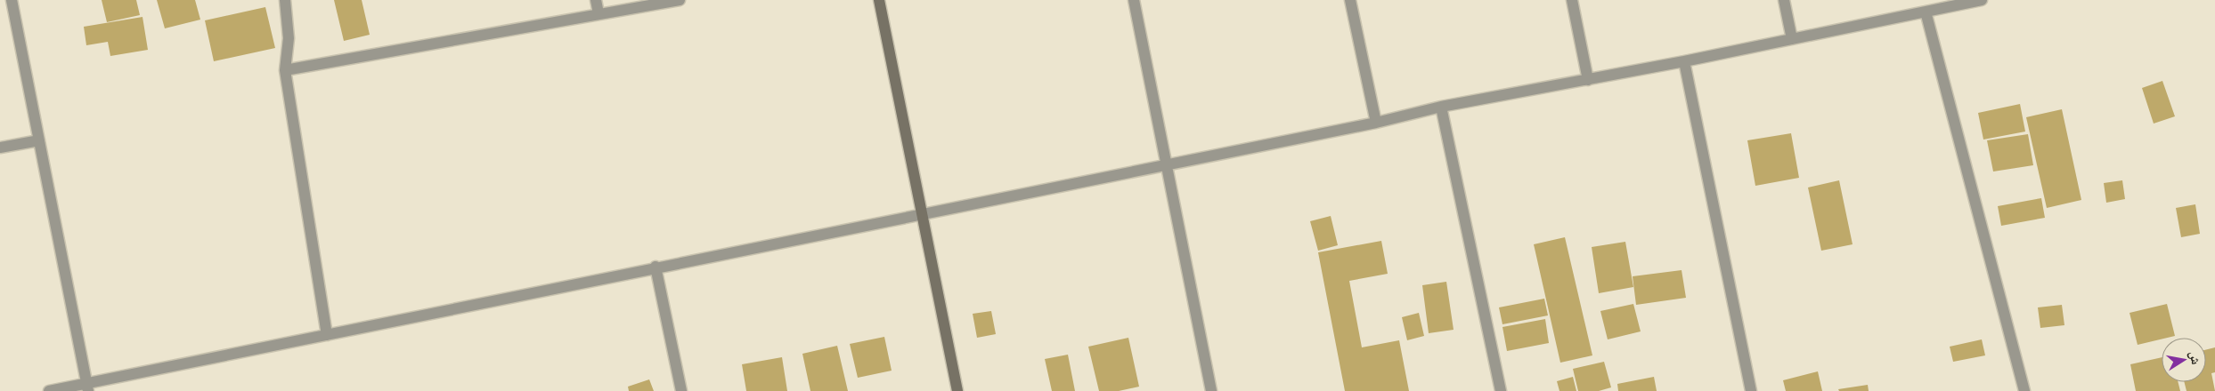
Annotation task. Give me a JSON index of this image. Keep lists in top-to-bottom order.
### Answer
{
  "north": "right"
}
